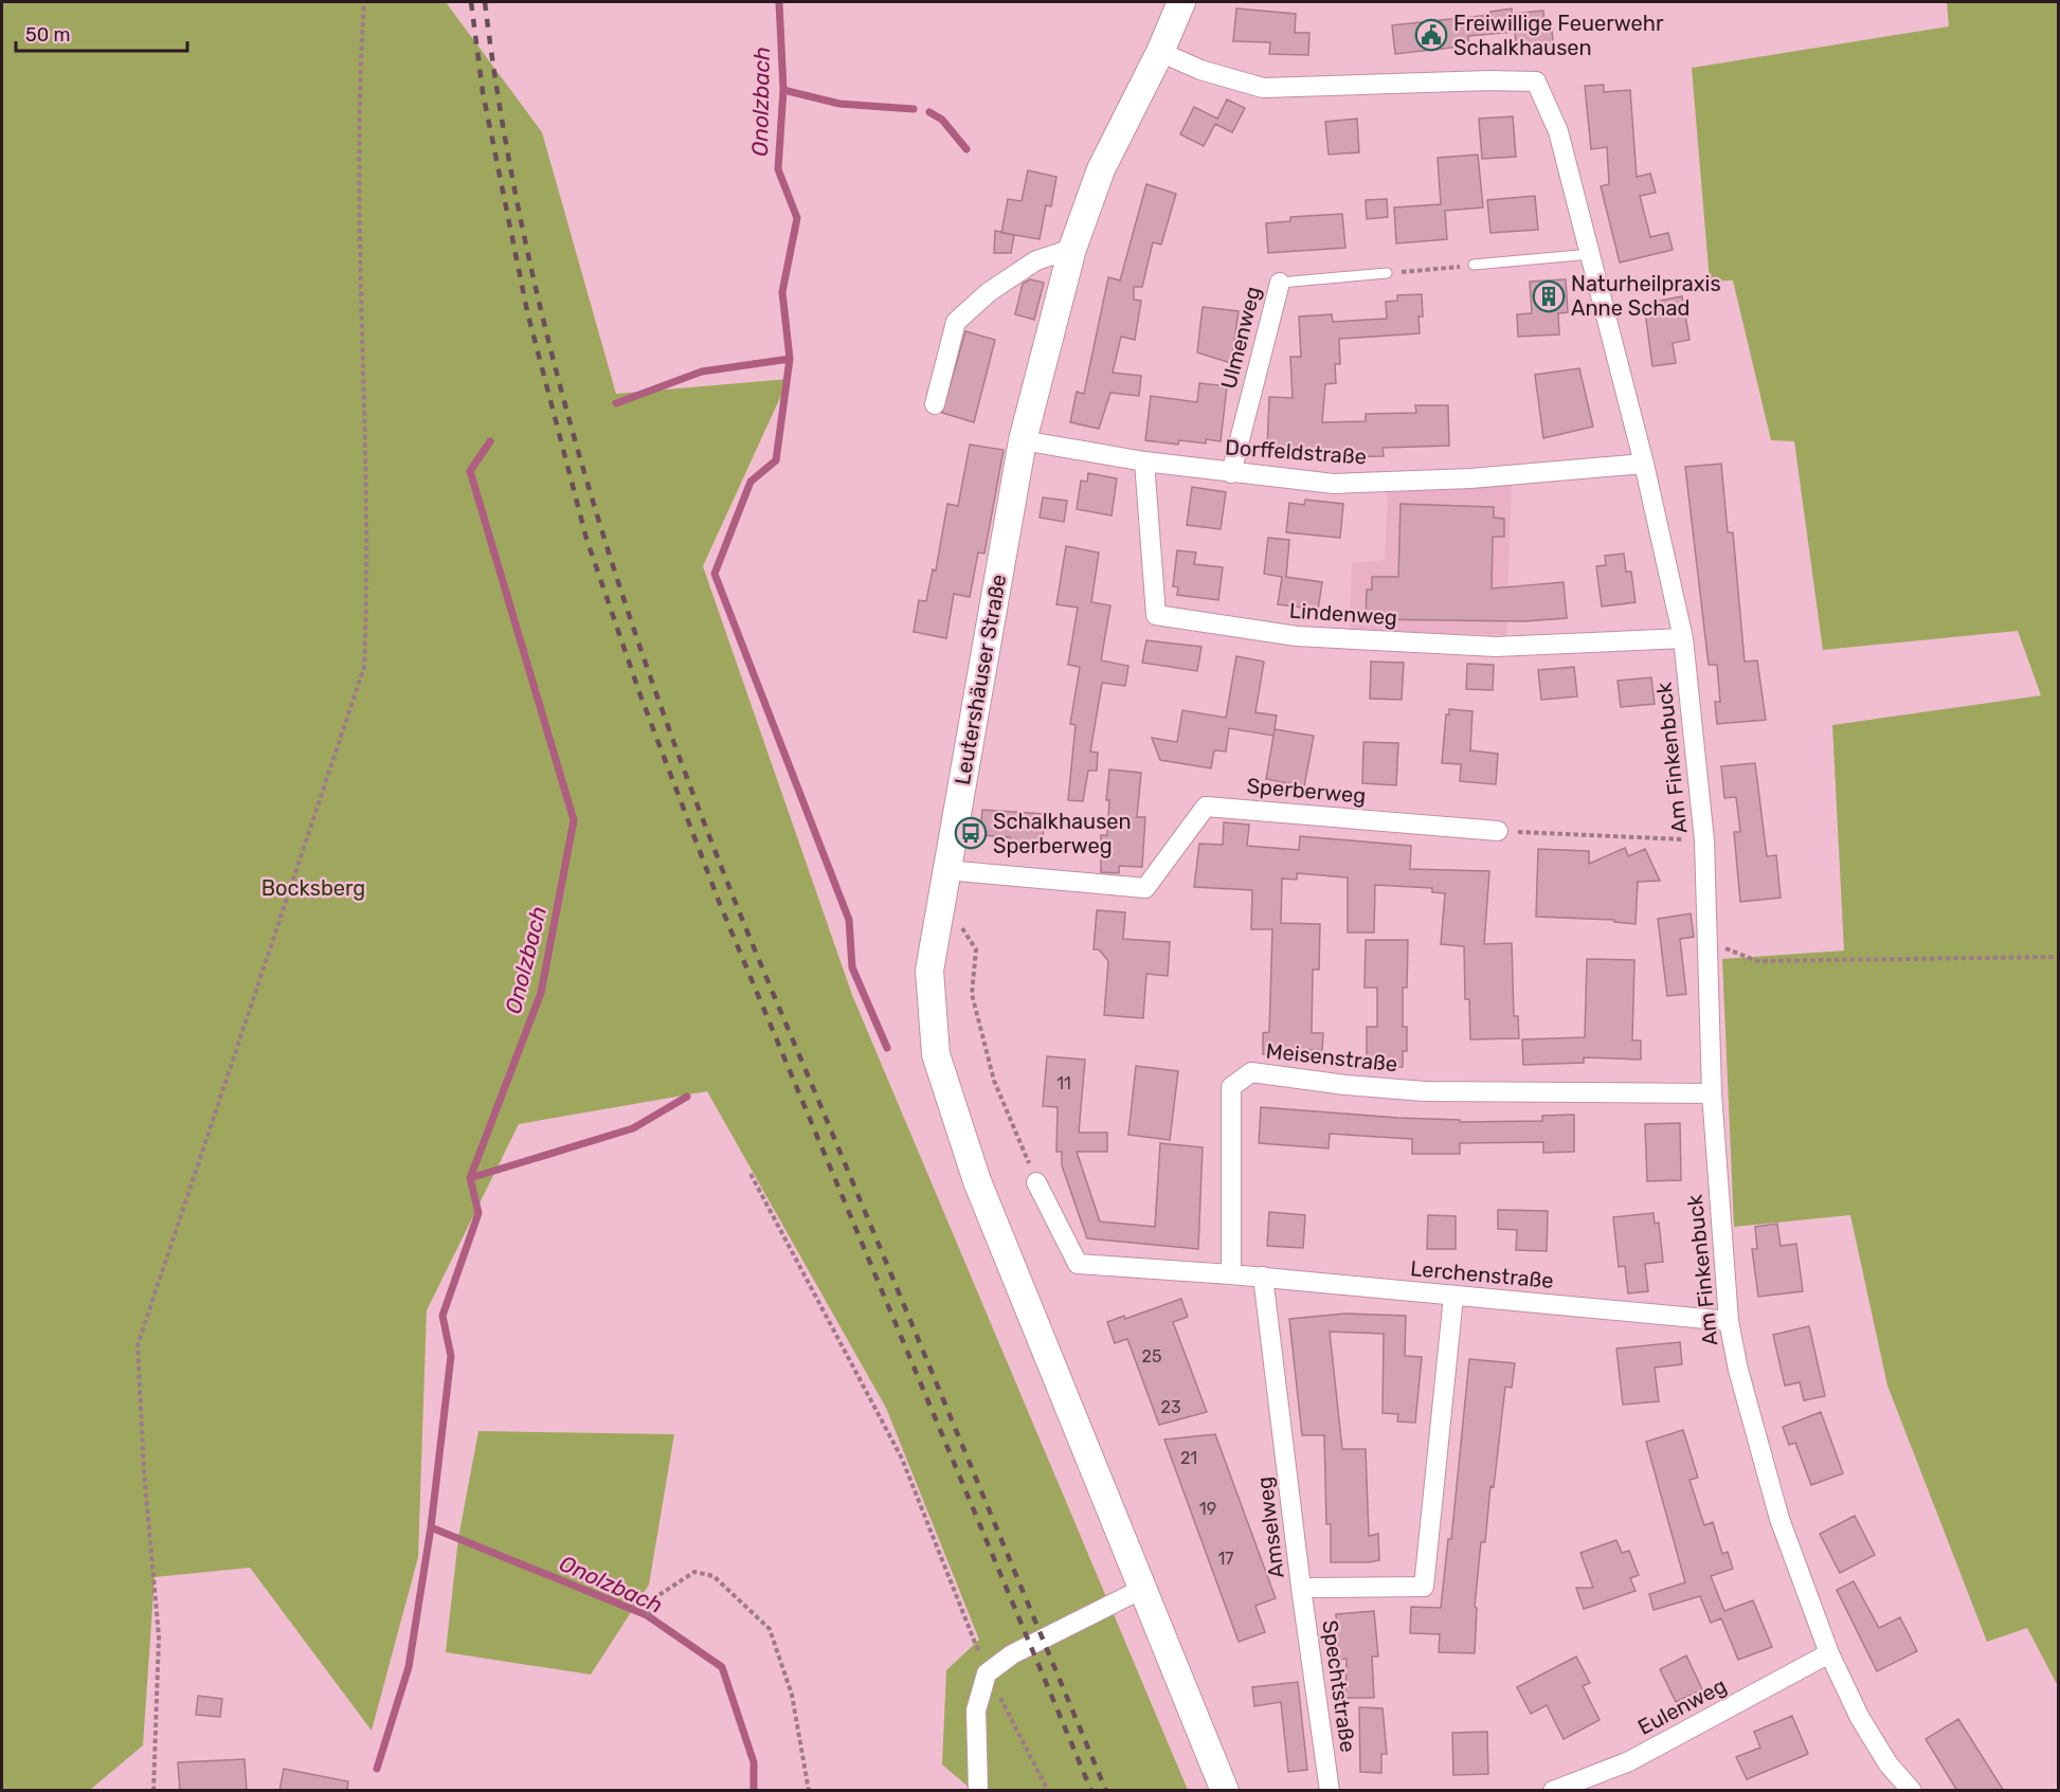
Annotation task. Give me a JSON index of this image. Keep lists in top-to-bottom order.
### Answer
{
  "streets": {
    "main road": ["Leutershäuser Straße"],
    "street": [
      "Ulmenweg",
      "Dorffeldstraße",
      "Lindenweg",
      "Am Finkenbuck",
      "Sperberweg",
      "Meisenstraße",
      "Lerchenstraße",
      "Amselweg",
      "Spechtstraße",
      "Eulenweg"
    ]
  },
  "crossings": [
    ["Ulmenweg", "Dorffeldstraße"],
    ["Dorffeldstraße", "Lindenweg"],
    ["Dorffeldstraße", "Leutershäuser Straße"],
    ["Dorffeldstraße", "Am Finkenbuck"],
    ["Lindenweg", "Am Finkenbuck"],
    ["Leutershäuser Straße", "Am Finkenbuck"],
    ["Leutershäuser Straße", "Sperberweg"],
    ["Am Finkenbuck", "Meisenstraße"],
    ["Am Finkenbuck", "Lerchenstraße"],
    ["Am Finkenbuck", "Eulenweg"],
    ["Meisenstraße", "Lerchenstraße"],
    ["Lerchenstraße", "Amselweg"],
    ["Amselweg", "Spechtstraße"]
  ],
  "water": ["Onolzbach"],
  "parks": ["Bocksberg"],
  "places": {
    "public building": ["Freiwillige Feuerwehr Schalkhausen"],
    "building": ["Naturheilpraxis Anne Schad"],
    "bus stop": ["Schalkhausen Sperberweg"]
  },
  "house_numbers": [
    "11",
    "25",
    "23",
    "21",
    "19",
    "17"
  ],
  "scale_bar": "50 m"
}
